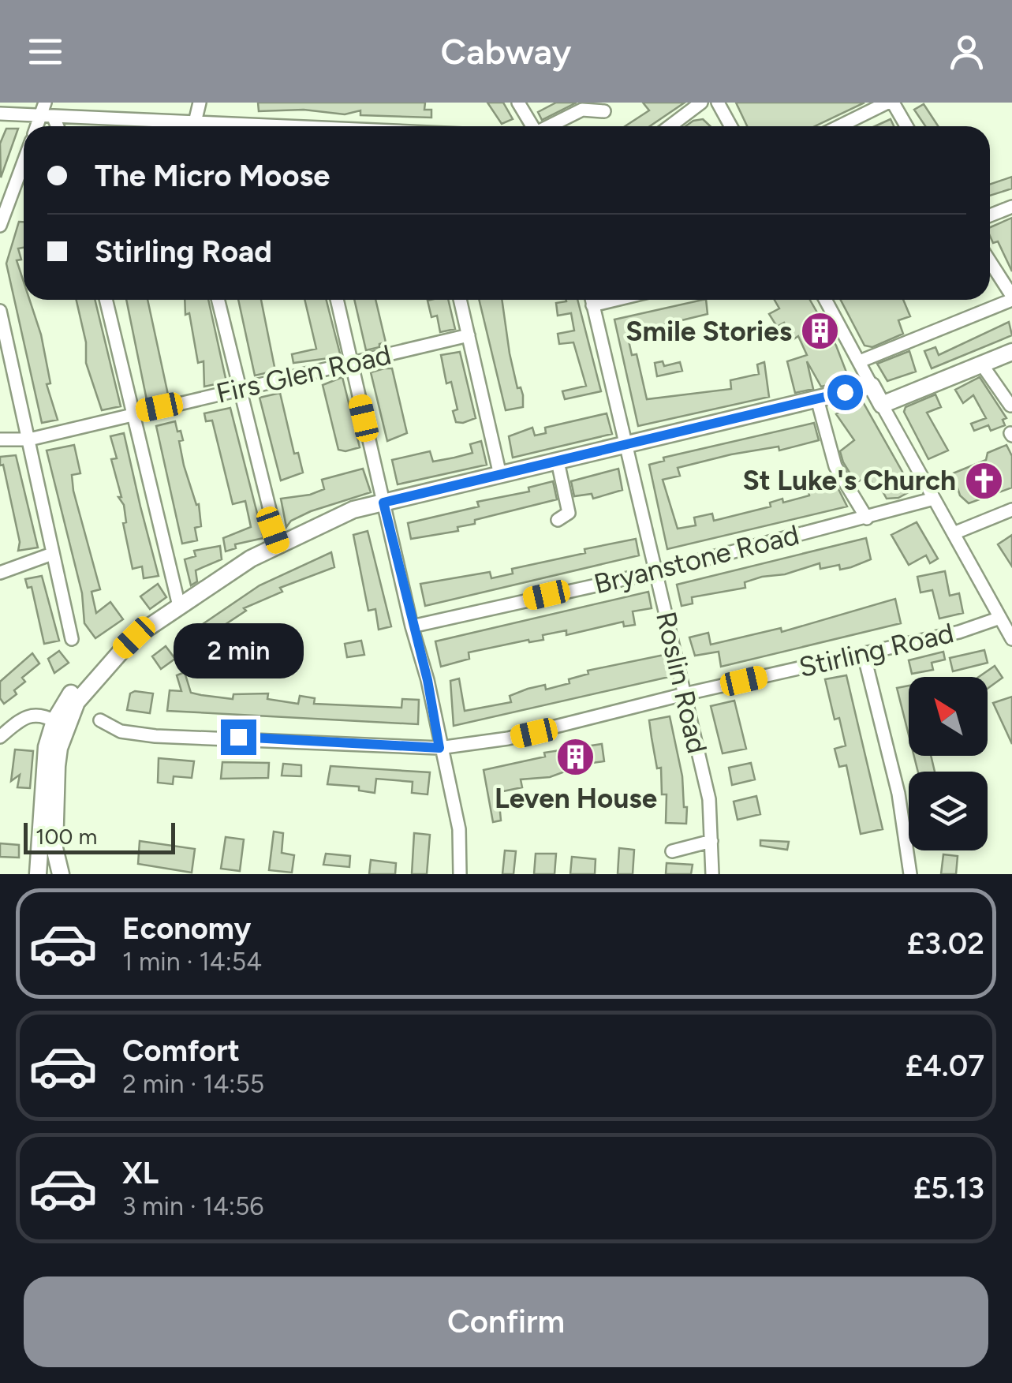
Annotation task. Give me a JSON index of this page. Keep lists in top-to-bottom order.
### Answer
{
  "streets": {
    "street": [
      "Firs Glen Road",
      "Bryanstone Road",
      "Stirling Road",
      "Roslin Road"
    ]
  },
  "crossings": [
    ["Bryanstone Road", "Roslin Road"],
    ["Stirling Road", "Roslin Road"]
  ],
  "places": {
    "building": ["Smile Stories", "Leven House"],
    "church": ["St Luke's Church"]
  },
  "scale_bar": "100 m",
  "north": "top left",
  "page": {
    "header": "Cabway",
    "banner": ["The Micro Moose", "Stirling Road"],
    "bubble": "2 min",
    "scale": "100 m",
    "list": [
      {
        "name": "Economy",
        "note": "1 min · 14:54",
        "value": "£3.02"
      },
      {
        "name": "Comfort",
        "note": "2 min · 14:55",
        "value": "£4.07"
      },
      {
        "name": "XL",
        "note": "3 min · 14:56",
        "value": "£5.13"
      }
    ],
    "buttons": "Confirm"
  }
}
